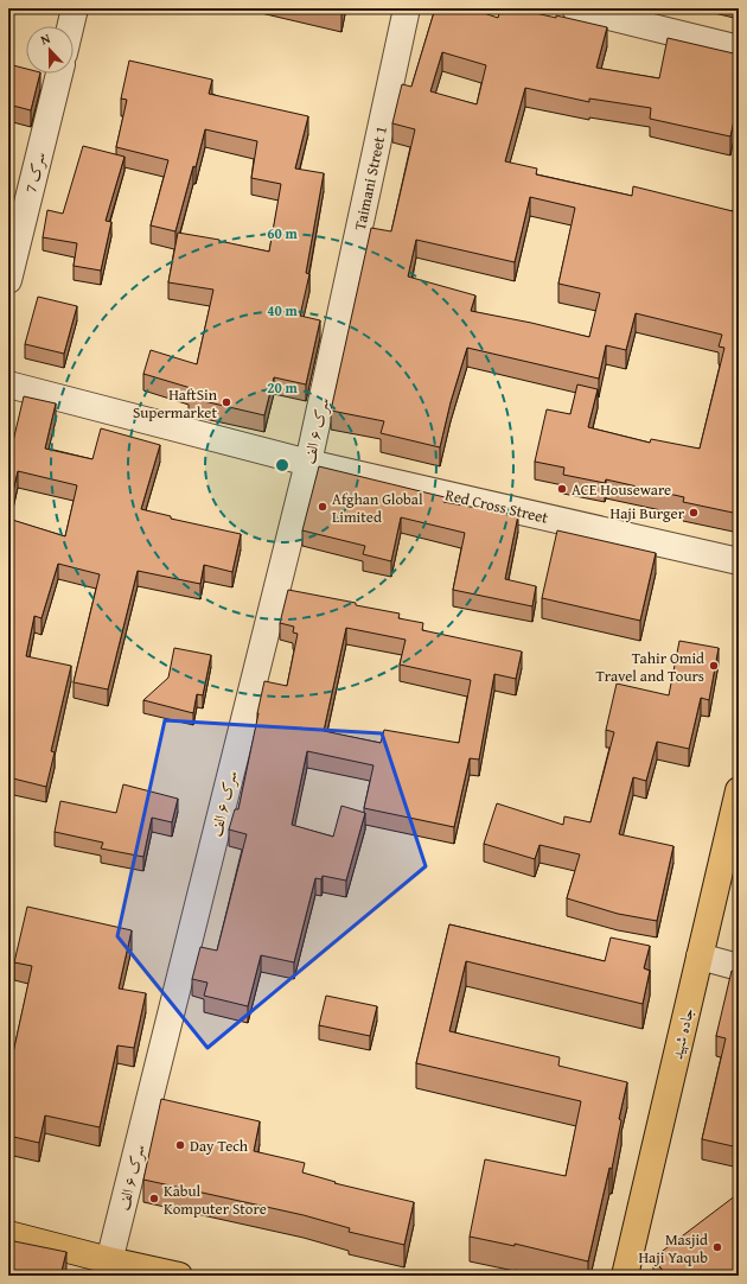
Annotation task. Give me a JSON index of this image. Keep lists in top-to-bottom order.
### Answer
{
  "streets": {
    "main road": ["جاده شهید"],
    "street": [
      "سرک 7",
      "Taimani Street 1",
      "سرک ۶ الف",
      "Red Cross Street"
    ]
  },
  "crossings": [
    ["Taimani Street 1", "سرک ۶ الف"],
    ["سرک ۶ الف", "Red Cross Street"]
  ],
  "places": [
    "HaftSin Supermarket",
    "ACE Houseware",
    "Afghan Global Limited",
    "Haji Burger",
    "Tahir Omid Travel and Tours",
    "Day Tech",
    "Kabul Komputer Store",
    "Masjid Haji Yaqub"
  ],
  "north": "top",
  "rings": ["60 m", "40 m", "20 m"]
}
